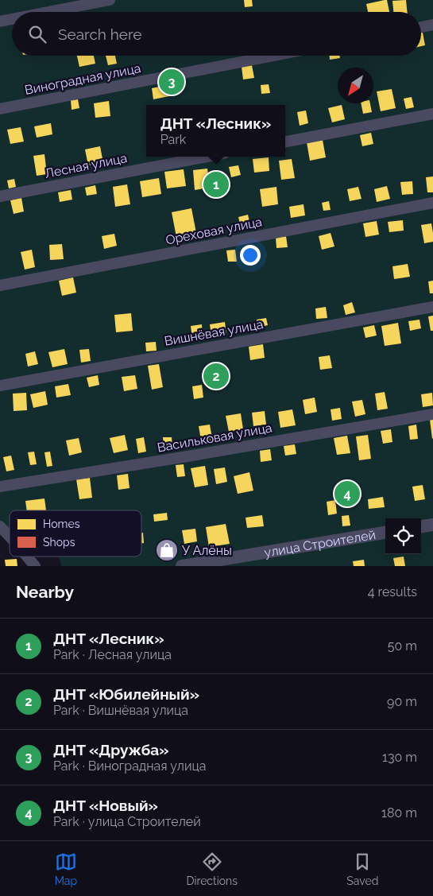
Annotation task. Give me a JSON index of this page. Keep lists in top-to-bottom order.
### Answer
{
  "streets": {
    "street": [
      "Виноградная улица",
      "Лесная улица",
      "Ореховая улица",
      "Вишнёвая улица",
      "Васильковая улица",
      "улица Строителей"
    ]
  },
  "places": {
    "shop": ["У Алёны"]
  },
  "legend": ["Homes", "Shops"],
  "north": "bottom left",
  "page": {
    "search": "Search here",
    "pins": [
      "3",
      "1",
      "2",
      "4"
    ],
    "popup": ["ДНТ «Лесник»", "Park"],
    "heading": ["Nearby", "4 results"],
    "list": [
      {
        "mark": "1",
        "name": "ДНТ «Лесник»",
        "note": "Park · Лесная улица",
        "value": "50 m"
      },
      {
        "mark": "2",
        "name": "ДНТ «Юбилейный»",
        "note": "Park · Вишнёвая улица",
        "value": "90 m"
      },
      {
        "mark": "3",
        "name": "ДНТ «Дружба»",
        "note": "Park · Виноградная улица",
        "value": "130 m"
      },
      {
        "mark": "4",
        "name": "ДНТ «Новый»",
        "note": "Park · улица Строителей",
        "value": "180 m"
      }
    ],
    "nav": ["Map", "Directions", "Saved"]
  }
}
